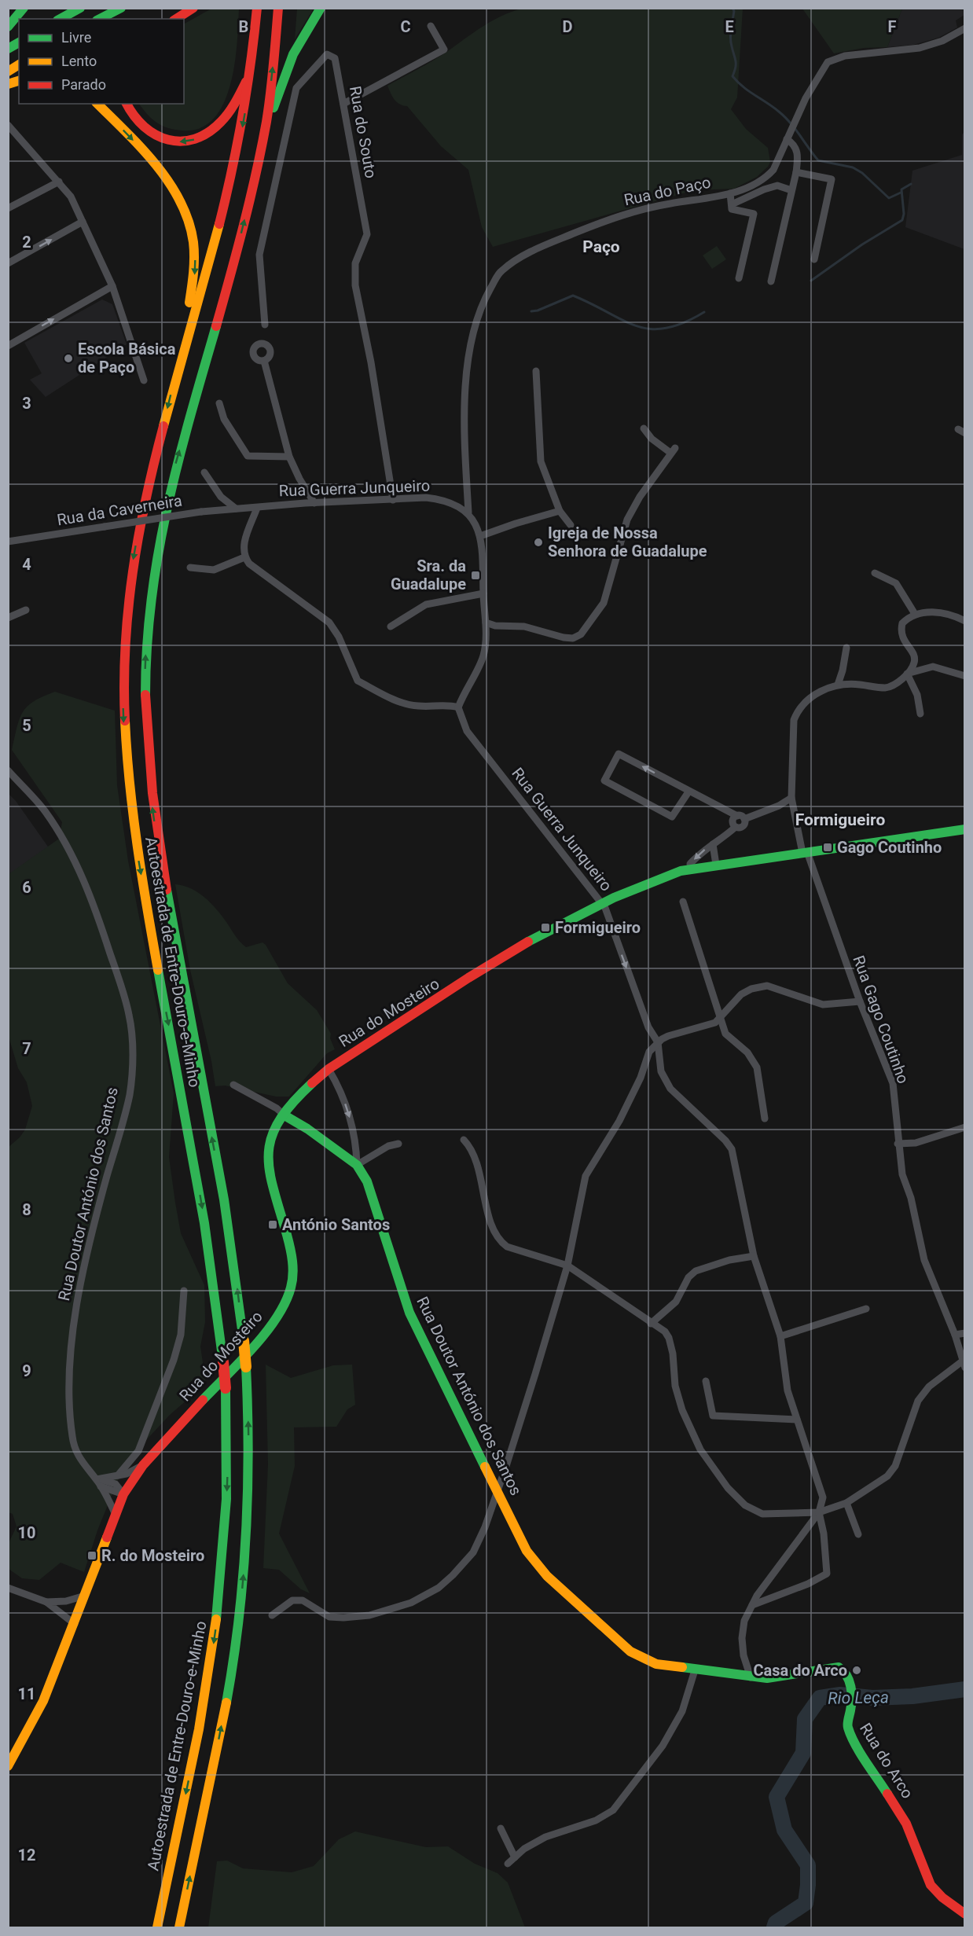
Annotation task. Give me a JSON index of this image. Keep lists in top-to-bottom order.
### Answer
{
  "streets": {
    "main road": [
      "Autoestrada de Entre-Douro-e-Minho",
      "Rua do Mosteiro",
      "Rua Doutor António dos Santos",
      "Rua do Arco"
    ],
    "street": [
      "Rua do Souto",
      "Rua do Paço",
      "Rua Guerra Junqueiro",
      "Rua da Caverneira",
      "Rua Gago Coutinho"
    ]
  },
  "crossings": [
    ["Rua do Souto", "Rua Guerra Junqueiro"],
    ["Rua do Paço", "Rua Guerra Junqueiro"],
    ["Rua Guerra Junqueiro", "Rua da Caverneira"],
    ["Rua Guerra Junqueiro", "Rua do Mosteiro"],
    ["Rua do Mosteiro", "Rua Gago Coutinho"],
    ["Rua do Mosteiro", "Rua Doutor António dos Santos"],
    ["Rua Doutor António dos Santos", "Rua do Arco"]
  ],
  "districts": ["Paço", "Formigueiro"],
  "water": ["Rio Leça"],
  "places": {
    "other": ["Escola Básica de Paço", "Igreja de Nossa Senhora de Guadalupe", "Casa do Arco"],
    "transit": [
      "Sra. da Guadalupe",
      "Gago Coutinho",
      "Formigueiro",
      "António Santos",
      "R. do Mosteiro"
    ]
  },
  "legend": ["Livre", "Lento", "Parado"],
  "grid": {
    "columns": [
      "B",
      "C",
      "D",
      "E",
      "F"
    ],
    "rows": [
      "2",
      "3",
      "4",
      "5",
      "6",
      "7",
      "8",
      "9",
      "10",
      "11",
      "12"
    ]
  }
}
